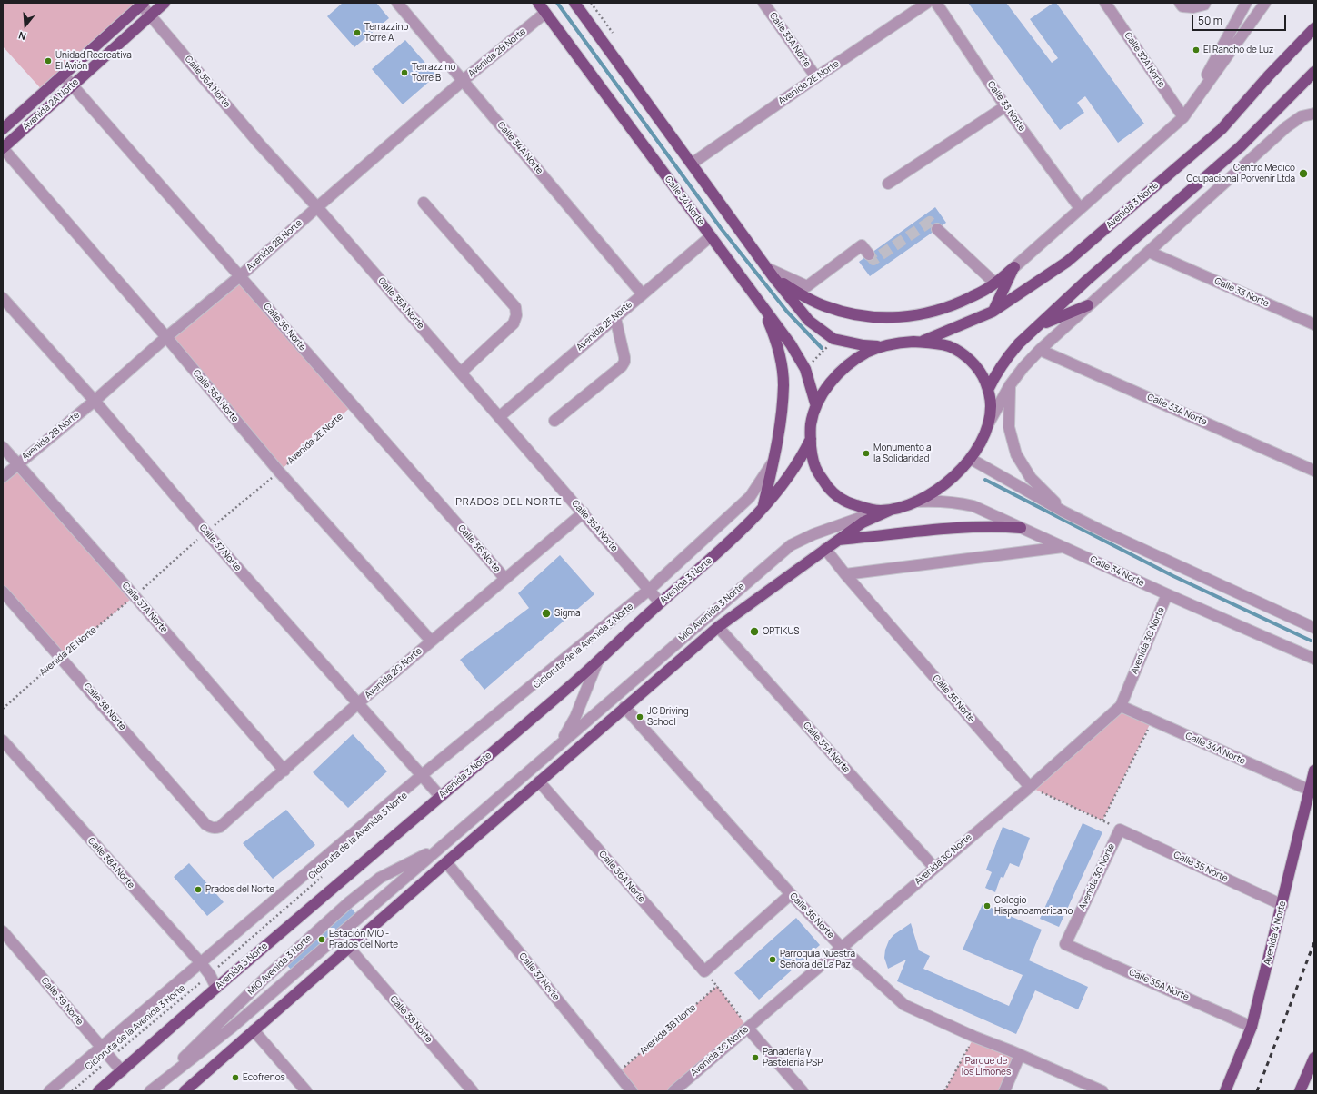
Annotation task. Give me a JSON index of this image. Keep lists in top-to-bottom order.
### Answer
{
  "streets": {
    "main road": [
      "Avenida 2A Norte",
      "Calle 34 Norte",
      "Avenida 3 Norte",
      "Avenida 4 Norte"
    ],
    "street": [
      "Calle 33A Norte",
      "Avenida 2B Norte",
      "Calle 32A Norte",
      "Calle 35A Norte",
      "Avenida 2E Norte",
      "Calle 33 Norte",
      "Calle 34A Norte",
      "Avenida 2F Norte",
      "Calle 36 Norte",
      "Calle 36A Norte",
      "Calle 37 Norte",
      "Calle 37A Norte",
      "MIO Avenida 3 Norte",
      "Avenida 3C Norte",
      "Avenida 2G Norte",
      "Calle 35 Norte",
      "Calle 38 Norte",
      "Calle 38A Norte",
      "Avenida 3G Norte",
      "Calle 39 Norte"
    ],
    "path": ["Cicloruta de la Avenida 3 Norte", "Avenida 3B Norte"]
  },
  "crossings": [
    ["Calle 33A Norte", "Avenida 2E Norte"],
    ["Avenida 2B Norte", "Calle 35A Norte"],
    ["Avenida 2B Norte", "Calle 34A Norte"],
    ["Avenida 2B Norte", "Calle 34 Norte"],
    ["Avenida 2B Norte", "Calle 36 Norte"],
    ["Avenida 2B Norte", "Calle 36A Norte"],
    ["Avenida 2B Norte", "Calle 37 Norte"],
    ["Avenida 2B Norte", "Calle 37A Norte"],
    ["Calle 35A Norte", "Avenida 2A Norte"],
    ["Calle 35A Norte", "Avenida 3 Norte"],
    ["Calle 35A Norte", "Avenida 2F Norte"],
    ["Calle 35A Norte", "Avenida 3C Norte"],
    ["Calle 35A Norte", "Avenida 2G Norte"],
    ["Calle 35A Norte", "Avenida 3G Norte"],
    ["Calle 35A Norte", "Avenida 4 Norte"],
    ["Avenida 2E Norte", "Calle 36 Norte"],
    ["Avenida 2E Norte", "Calle 36A Norte"],
    ["Avenida 2E Norte", "Calle 37A Norte"],
    ["Avenida 2E Norte", "Calle 38 Norte"],
    ["Avenida 2A Norte", "Calle 36 Norte"],
    ["Avenida 2A Norte", "Calle 36A Norte"],
    ["Calle 34A Norte", "Avenida 2F Norte"],
    ["Calle 34A Norte", "Avenida 3C Norte"],
    ["Calle 34A Norte", "Avenida 4 Norte"],
    ["Calle 34 Norte", "Avenida 2F Norte"],
    ["Calle 34 Norte", "Avenida 3C Norte"],
    ["Avenida 3 Norte", "Calle 37 Norte"],
    ["Avenida 3 Norte", "MIO Avenida 3 Norte"],
    ["Avenida 3 Norte", "Calle 38A Norte"],
    ["Avenida 3 Norte", "Calle 39 Norte"],
    ["Calle 36 Norte", "Calle 36A Norte"],
    ["Calle 36 Norte", "Avenida 3C Norte"],
    ["Calle 36 Norte", "Avenida 2G Norte"],
    ["Calle 36A Norte", "Avenida 2G Norte"],
    ["Calle 37 Norte", "Avenida 2G Norte"],
    ["Calle 37 Norte", "Avenida 3B Norte"],
    ["Calle 37A Norte", "Avenida 2G Norte"],
    ["Avenida 3C Norte", "Calle 35 Norte"],
    ["Avenida 3C Norte", "Avenida 3B Norte"],
    ["Cicloruta de la Avenida 3 Norte", "Calle 38A Norte"],
    ["Cicloruta de la Avenida 3 Norte", "Calle 39 Norte"],
    ["Avenida 2G Norte", "Calle 38 Norte"],
    ["Calle 35 Norte", "Avenida 3G Norte"],
    ["Calle 35 Norte", "Avenida 4 Norte"]
  ],
  "districts": ["PRADOS DEL NORTE"],
  "parks": ["Parque de los Limones"],
  "places": [
    "Terrazzino Torre A",
    "El Rancho de Luz",
    "Unidad Recreativa El Avión",
    "Terrazzino Torre B",
    "Centro Medico Ocupacional Porvenir Ltda",
    "Monumento a la Solidaridad",
    "Sigma",
    "OPTIKUS",
    "JC Driving School",
    "Prados del Norte",
    "Colegio Hispanoamericano",
    "Estación MIO - Prados del Norte",
    "Parroquia Nuestra Señora de La Paz",
    "Panadería y Pastelería PSP",
    "Ecofrenos"
  ],
  "scale_bar": "50 m",
  "north": "bottom"
}
